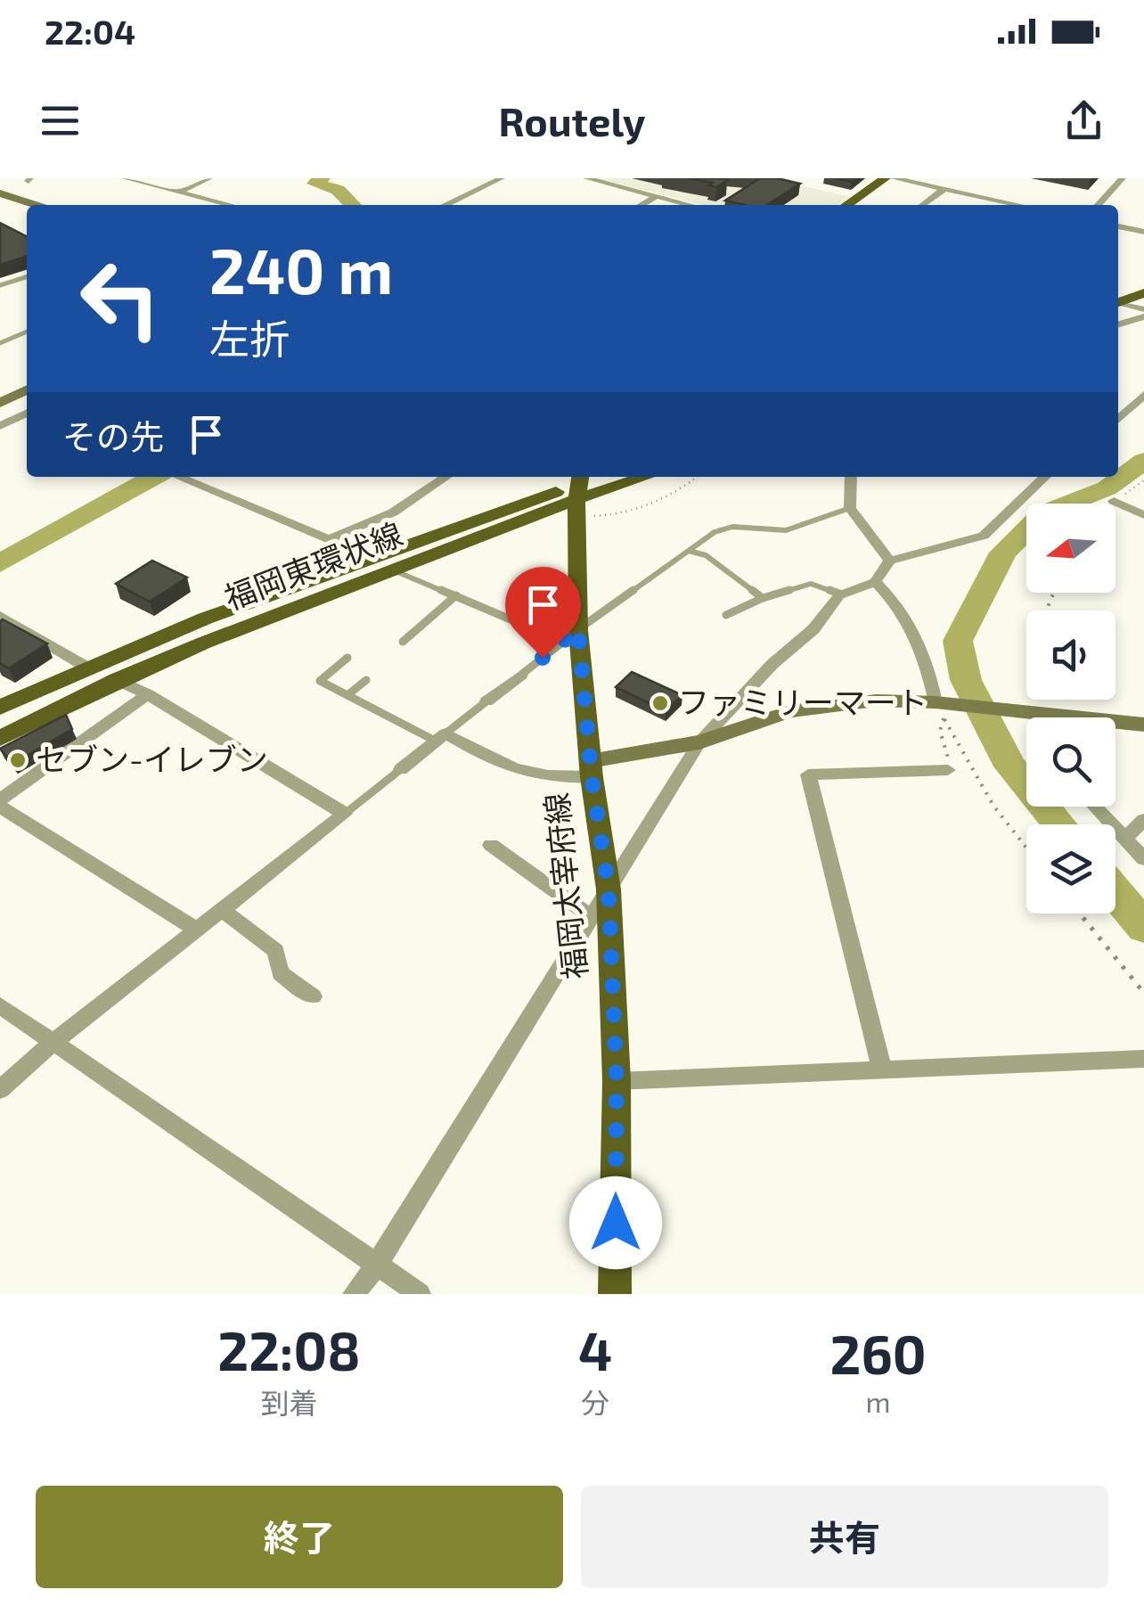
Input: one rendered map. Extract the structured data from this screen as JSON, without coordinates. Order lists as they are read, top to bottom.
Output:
{
  "streets": {
    "main road": ["福岡東環状線", "福岡太宰府線"]
  },
  "crossings": [
    ["福岡東環状線", "福岡太宰府線"]
  ],
  "places": ["ファミリーマート", "セブン-イレブン"],
  "north": "left",
  "page": {
    "status": "22:04",
    "header": "Routely",
    "turn": ["240 m", "左折"],
    "then": "その先",
    "eta": [
      "22:08",
      "到着",
      "4",
      "分",
      "260",
      "m"
    ],
    "buttons": ["終了", "共有"]
  }
}
